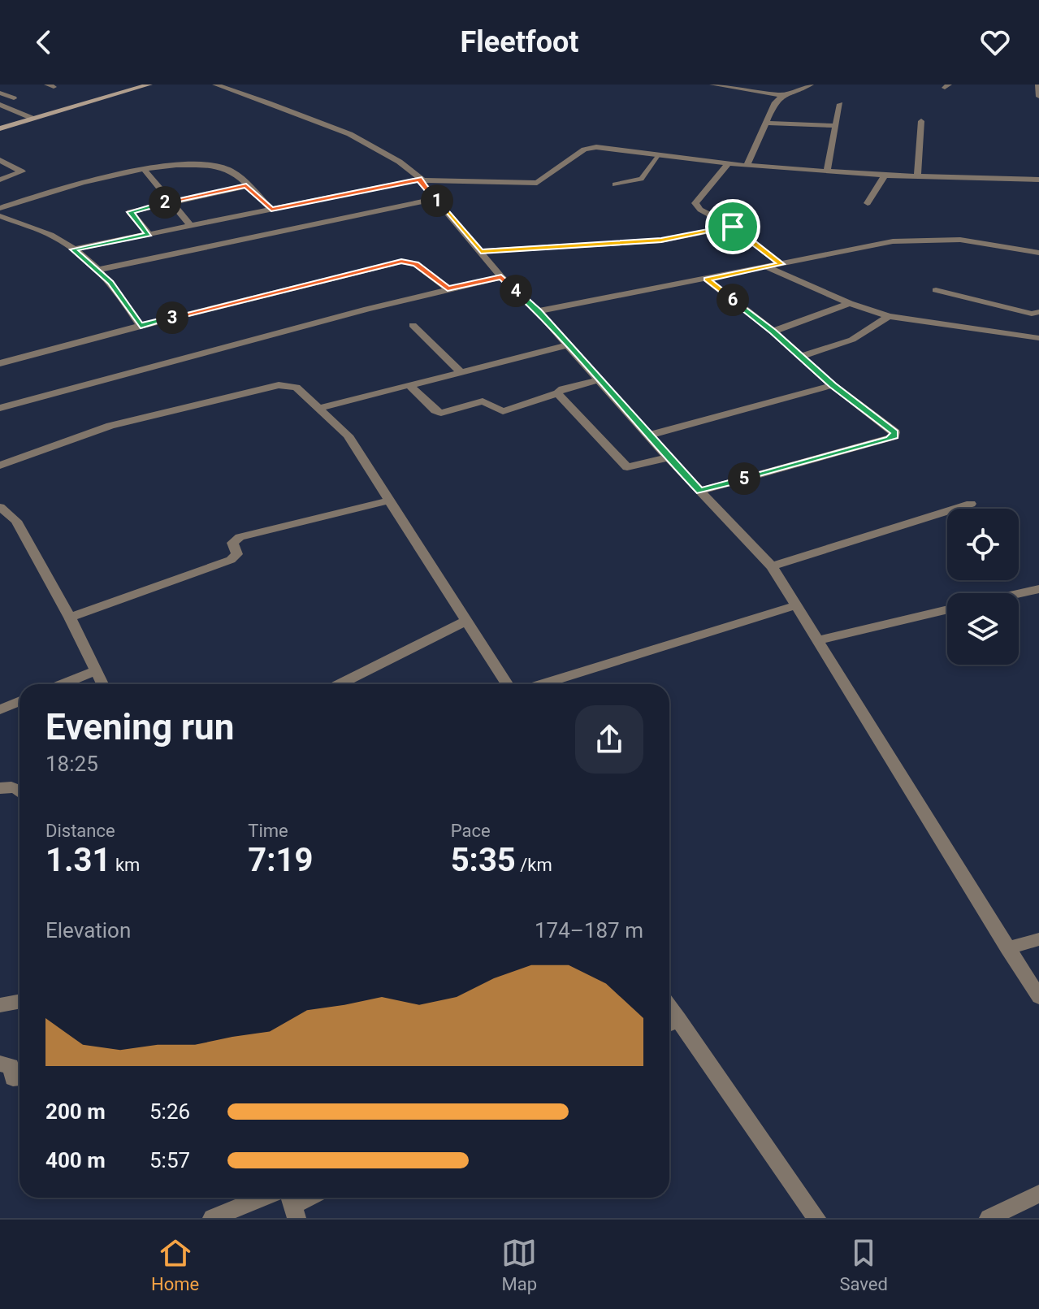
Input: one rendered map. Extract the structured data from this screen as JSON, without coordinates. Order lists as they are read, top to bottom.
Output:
{
  "page": {
    "header": "Fleetfoot",
    "pins": [
      "1",
      "2",
      "4",
      "6",
      "3",
      "5"
    ],
    "heading": ["Evening run", "18:25"],
    "stats": [
      ["Distance", "1.31 km"],
      ["Time", "7:19"],
      ["Pace", "5:35 /km"]
    ],
    "chart": ["Elevation", "174–187 m"],
    "list": [
      {
        "name": "200 m",
        "note": "5:26"
      },
      {
        "name": "400 m",
        "note": "5:57"
      }
    ],
    "tabs": ["Home", "Map", "Saved"]
  }
}
